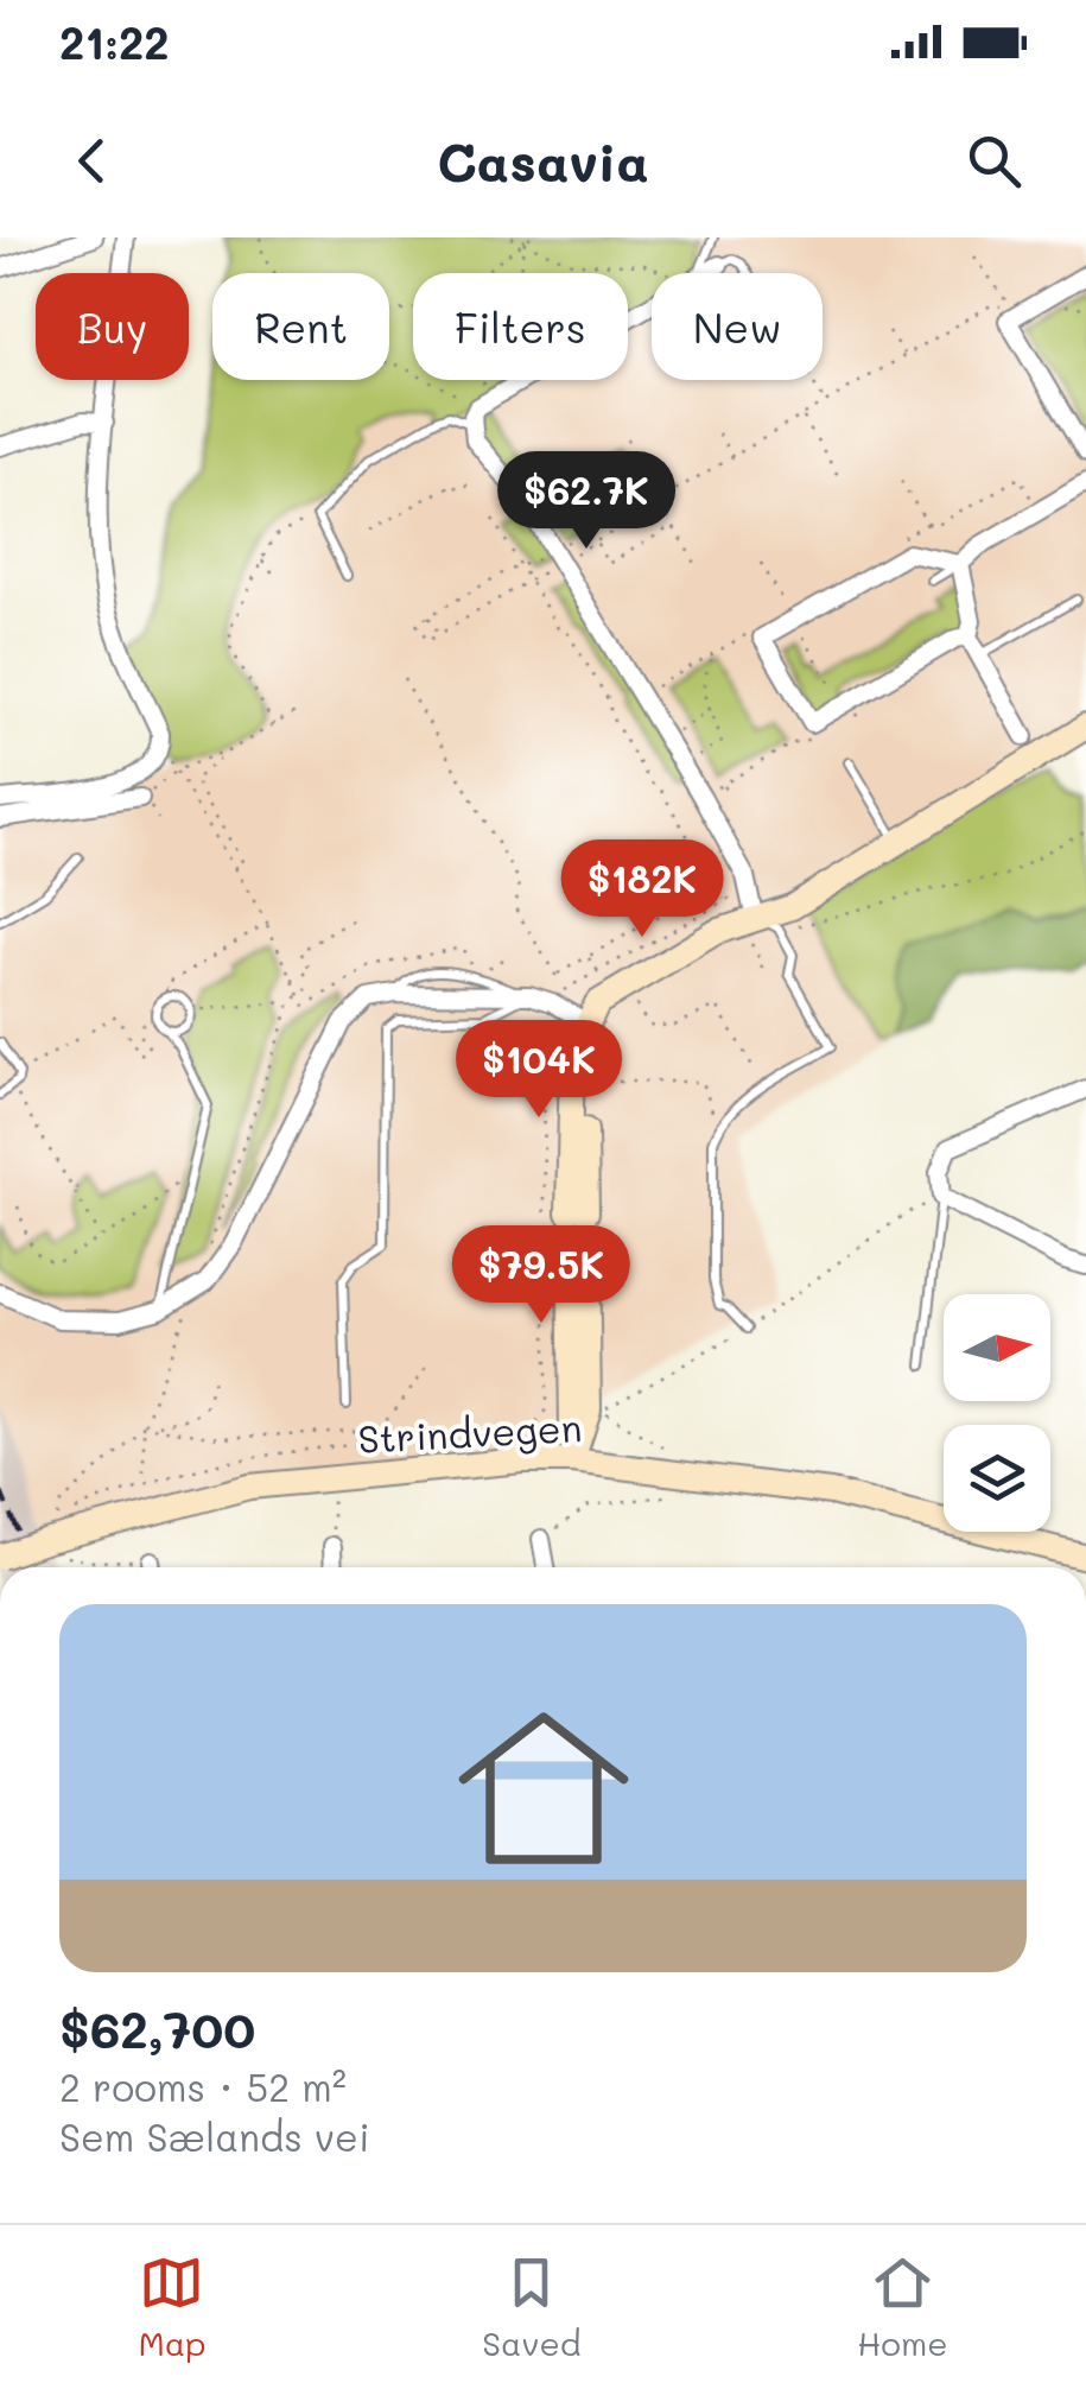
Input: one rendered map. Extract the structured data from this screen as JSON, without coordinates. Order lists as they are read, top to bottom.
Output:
{
  "streets": {
    "street": ["Strindvegen"]
  },
  "north": "right",
  "page": {
    "status": "21:22",
    "header": "Casavia",
    "chip": [
      "Buy",
      "Rent",
      "Filters",
      "New"
    ],
    "price": [
      "$62.7K",
      "$182K",
      "$104K",
      "$79.5K"
    ],
    "list": [
      {
        "name": "$62,700",
        "note": "2 rooms · 52 m² · Sem Sælands vei"
      }
    ],
    "tabs": ["Map", "Saved", "Home"]
  }
}
